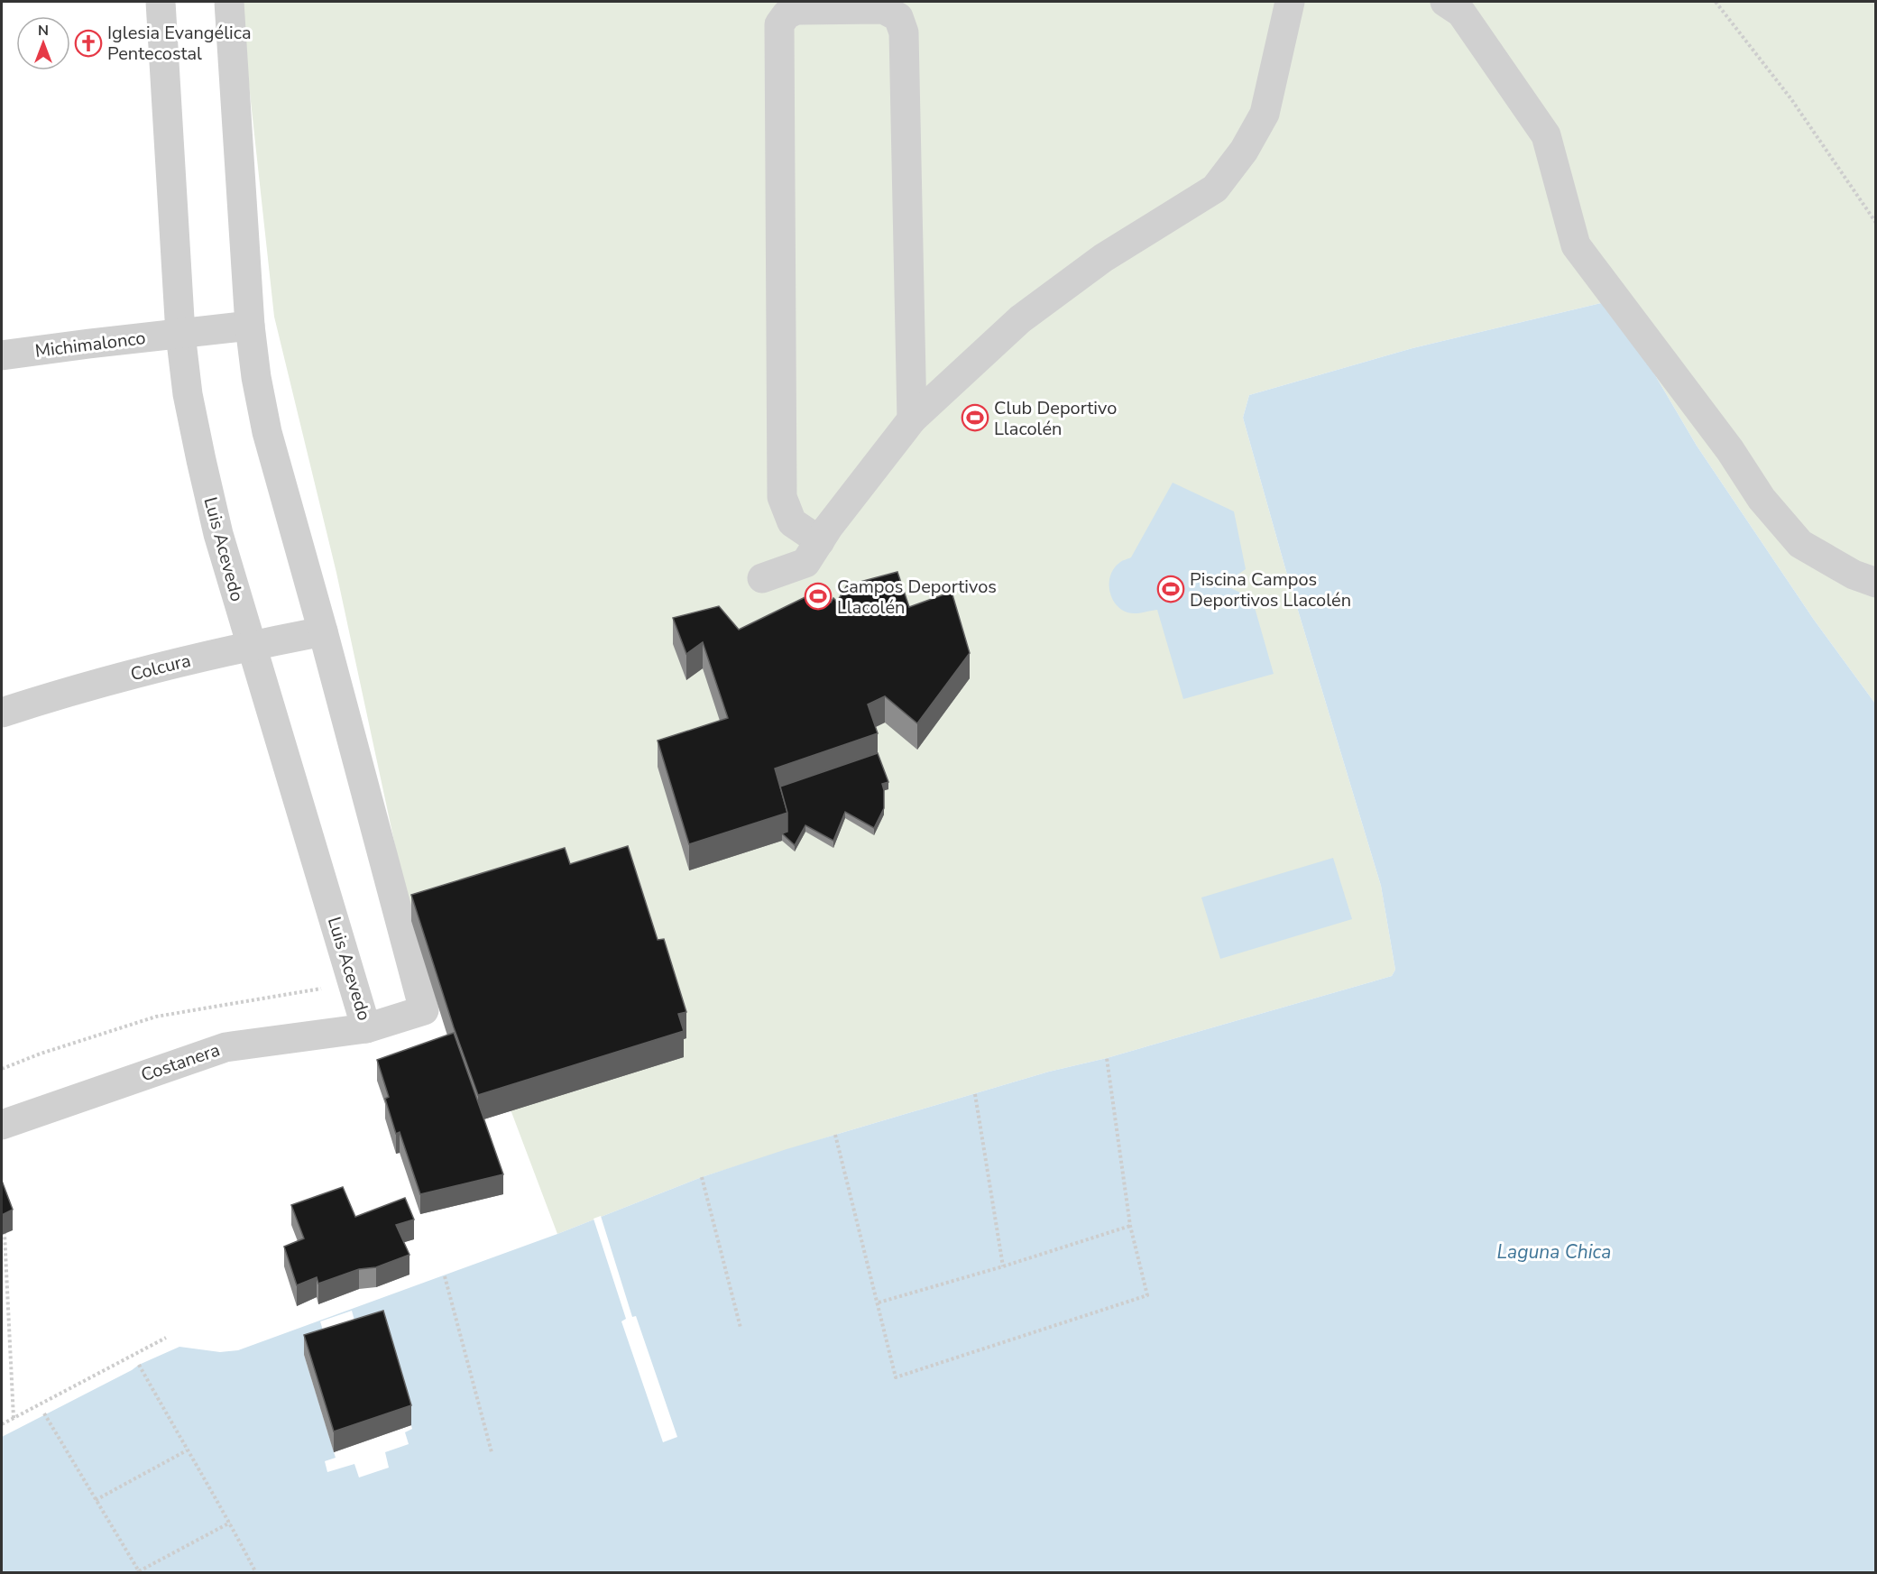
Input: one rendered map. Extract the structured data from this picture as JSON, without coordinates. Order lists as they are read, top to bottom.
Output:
{
  "streets": {
    "street": [
      "Michimalonco",
      "Luis Acevedo",
      "Colcura",
      "Costanera"
    ]
  },
  "crossings": [
    ["Michimalonco", "Luis Acevedo"],
    ["Luis Acevedo", "Colcura"],
    ["Luis Acevedo", "Costanera"]
  ],
  "water": ["Laguna Chica"],
  "places": {
    "church": ["Iglesia Evangélica Pentecostal"],
    "sports": ["Club Deportivo Llacolén", "Piscina Campos Deportivos Llacolén", "Campos Deportivos Llacolén"]
  },
  "north": "top"
}
